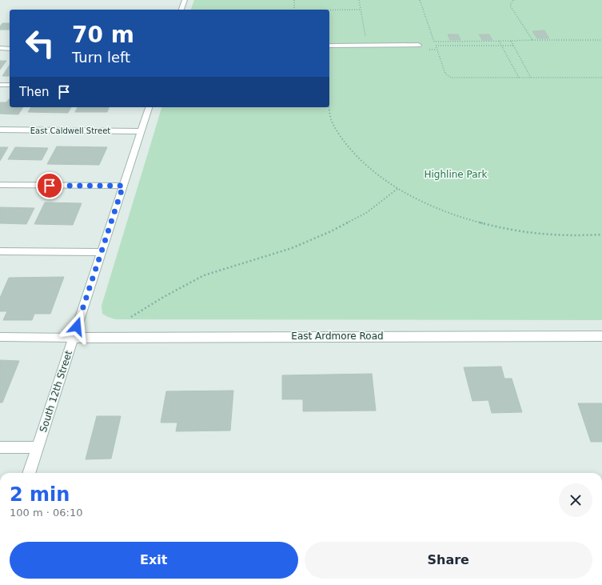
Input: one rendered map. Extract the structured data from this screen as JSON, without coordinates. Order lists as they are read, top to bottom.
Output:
{
  "streets": {
    "street": ["East Caldwell Street", "East Ardmore Road", "South 12th Street"]
  },
  "crossings": [
    ["East Caldwell Street", "South 12th Street"],
    ["East Ardmore Road", "South 12th Street"]
  ],
  "parks": ["Highline Park"],
  "page": {
    "turn": ["70 m", "Turn left"],
    "then": "Then",
    "heading": ["2 min", "100 m · 06:10"],
    "buttons": ["Exit", "Share"]
  }
}
